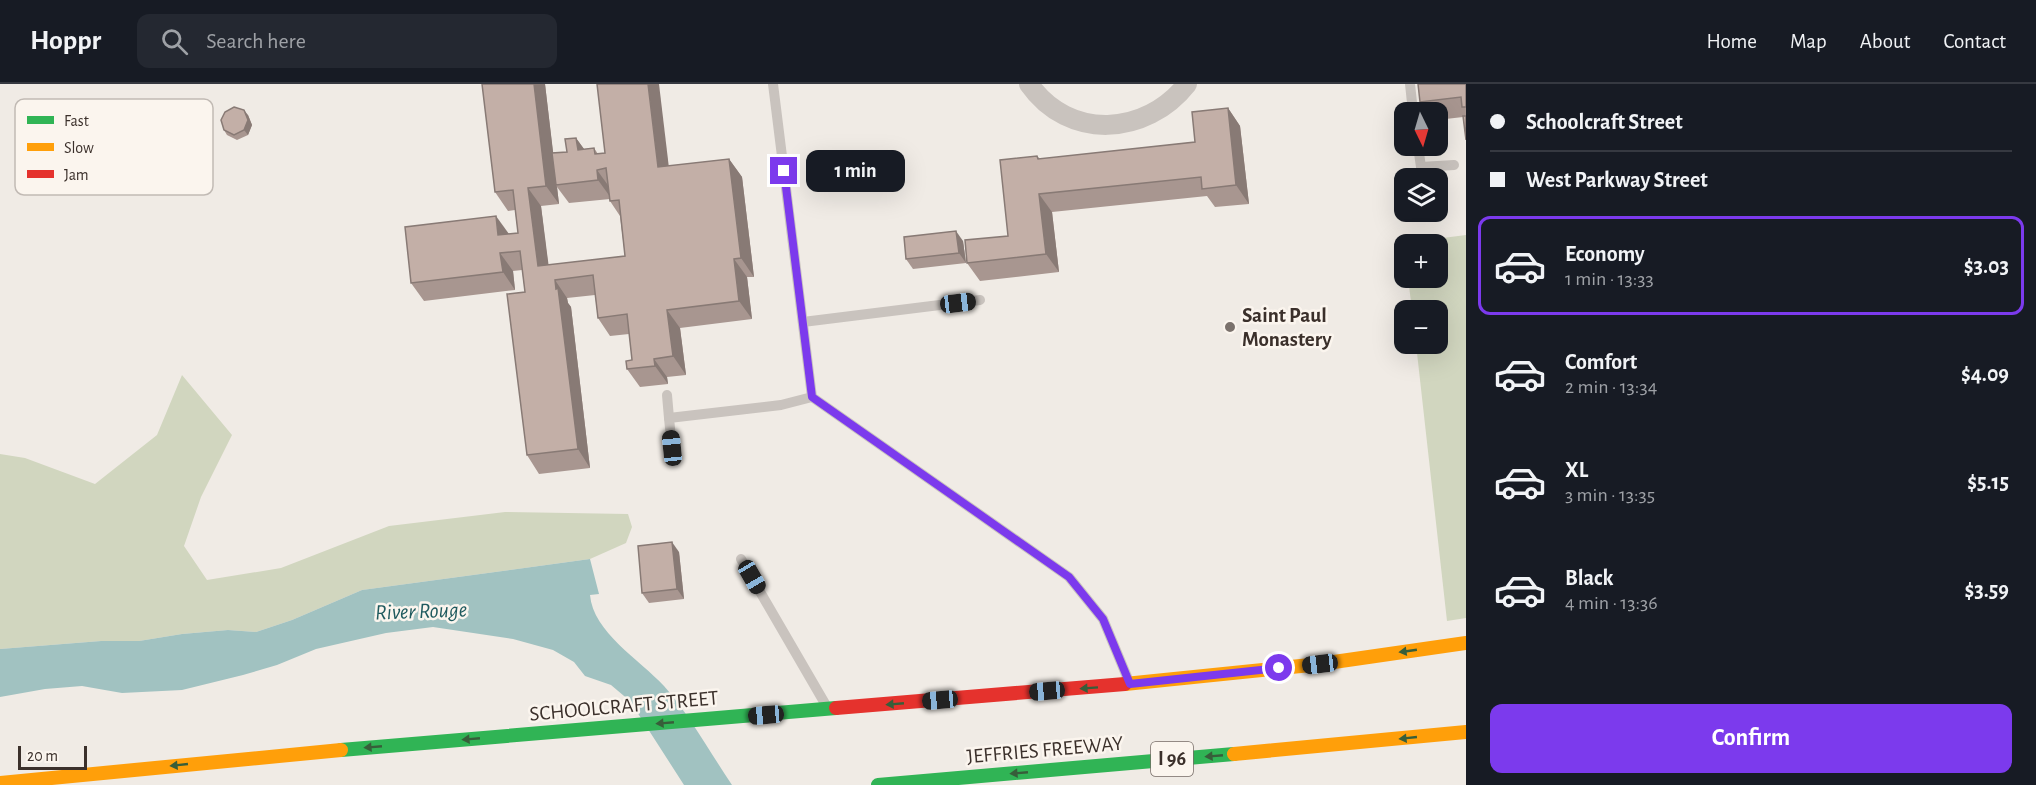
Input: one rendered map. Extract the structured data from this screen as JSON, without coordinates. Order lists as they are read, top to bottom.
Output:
{
  "streets": {
    "main road": ["SCHOOLCRAFT STREET", "JEFFRIES FREEWAY", "I 96"]
  },
  "one_way": ["SCHOOLCRAFT STREET", "JEFFRIES FREEWAY"],
  "water": ["River Rouge"],
  "places": ["Saint Paul Monastery"],
  "legend": ["Fast", "Slow", "Jam"],
  "scale_bar": "20 m",
  "north": "bottom",
  "page": {
    "header": "Hoppr",
    "search": "Search here",
    "nav": [
      "Home",
      "Map",
      "About",
      "Contact"
    ],
    "banner": ["Schoolcraft Street", "West Parkway Street"],
    "map_buttons": ["+", "−"],
    "bubble": "1 min",
    "list": [
      {
        "name": "Economy",
        "note": "1 min · 13:33",
        "value": "$3.03"
      },
      {
        "name": "Comfort",
        "note": "2 min · 13:34",
        "value": "$4.09"
      },
      {
        "name": "XL",
        "note": "3 min · 13:35",
        "value": "$5.15"
      },
      {
        "name": "Black",
        "note": "4 min · 13:36",
        "value": "$3.59"
      }
    ],
    "buttons": "Confirm",
    "scale": "20 m"
  }
}
